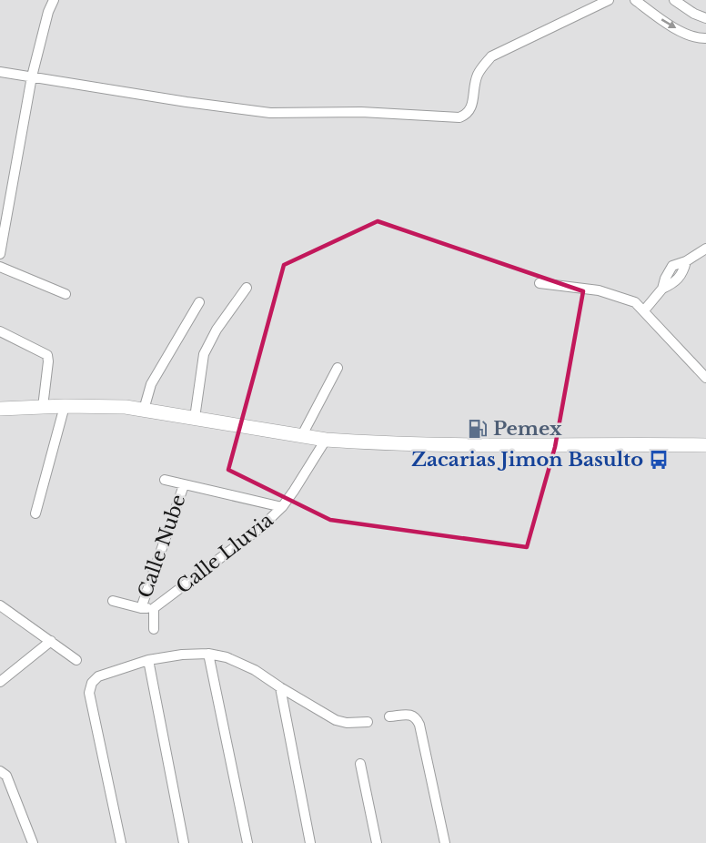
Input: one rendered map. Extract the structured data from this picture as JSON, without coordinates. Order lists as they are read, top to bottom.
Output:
{
  "streets": {
    "street": ["Calle Nube", "Calle Lluvia"]
  },
  "places": {
    "fuel station": ["Pemex"],
    "bus stop": ["Zacarias Jimon Basulto"]
  }
}
